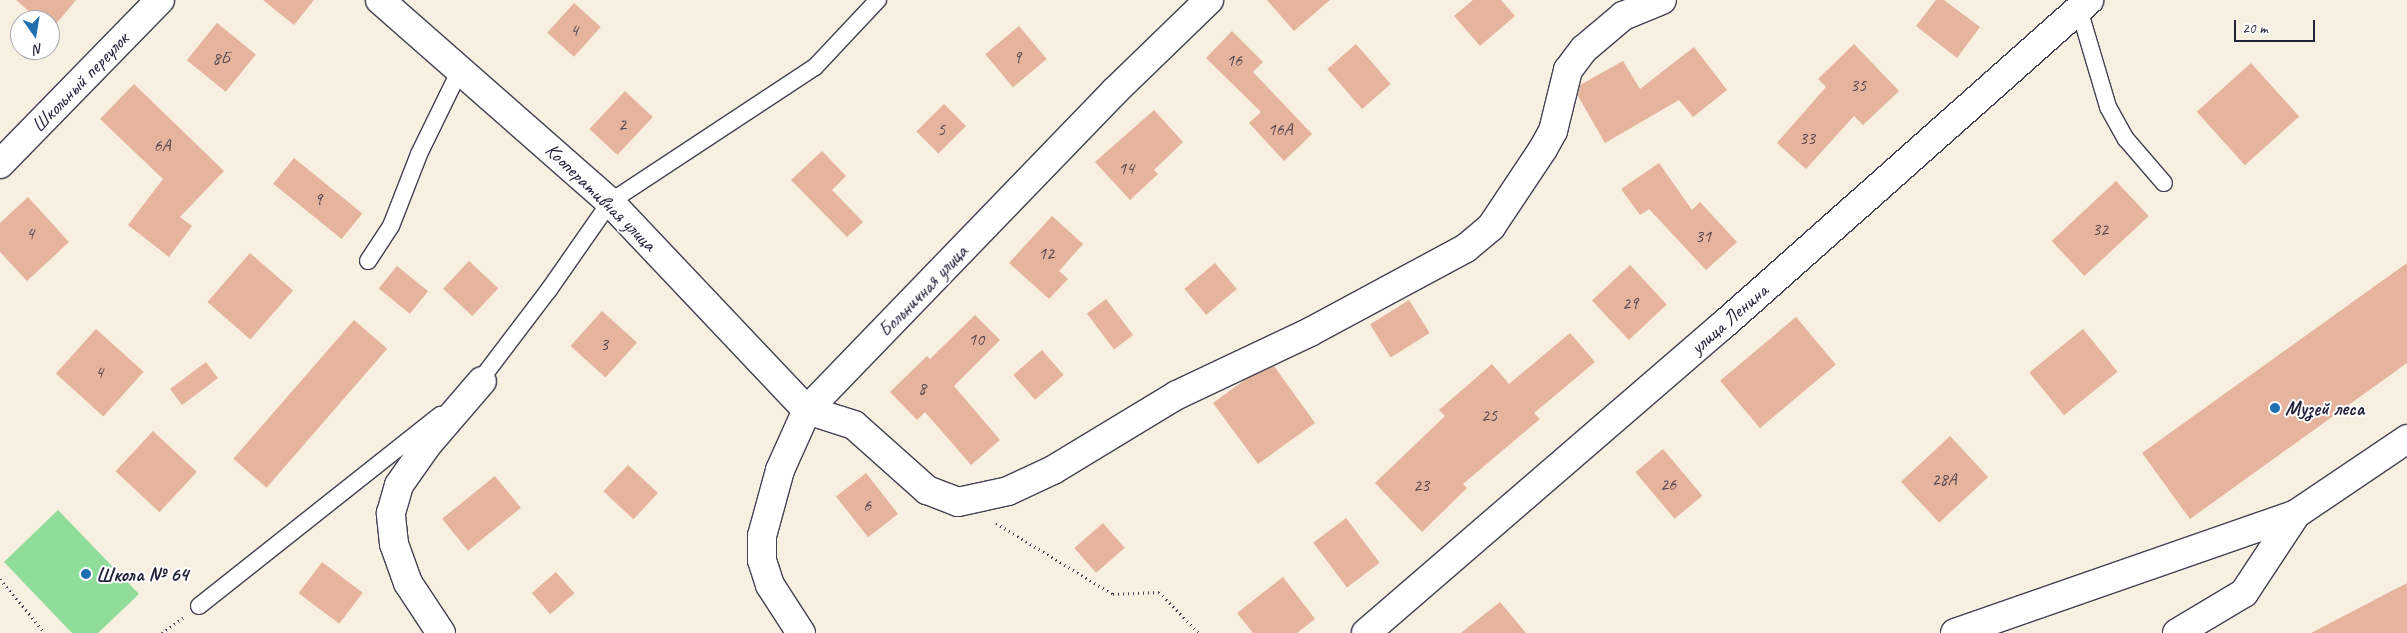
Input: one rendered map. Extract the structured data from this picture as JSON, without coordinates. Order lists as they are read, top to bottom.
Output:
{
  "streets": {
    "street": [
      "Школьный переулок",
      "Кооперативная улица",
      "Больничная улица",
      "улица Ленина"
    ]
  },
  "crossings": [
    ["Кооперативная улица", "Больничная улица"]
  ],
  "places": ["Музей леса", "Школа № 64"],
  "house_numbers": [
    "4",
    "9",
    "8Б",
    "16",
    "35",
    "2",
    "5",
    "16А",
    "33",
    "6А",
    "14",
    "9",
    "32",
    "4",
    "31",
    "12",
    "29",
    "10",
    "3",
    "4",
    "8",
    "25",
    "28А",
    "26",
    "23",
    "6"
  ],
  "scale_bar": "20 m",
  "north": "bottom"
}
